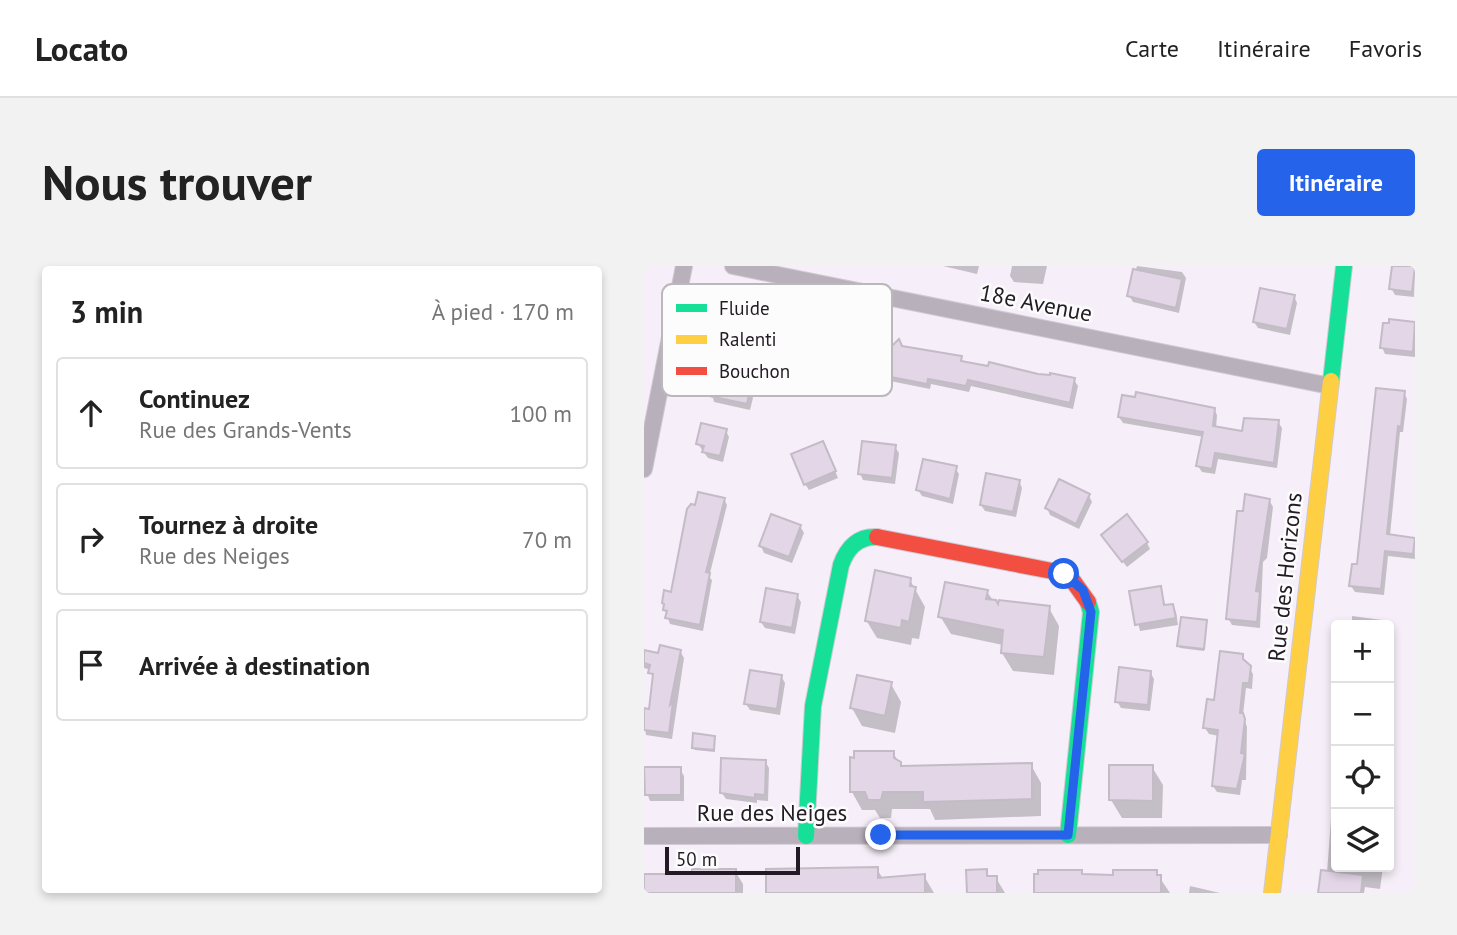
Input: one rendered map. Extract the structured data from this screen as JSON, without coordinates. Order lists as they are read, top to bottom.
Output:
{
  "streets": {
    "street": ["18e Avenue", "Rue des Horizons", "Rue des Neiges"]
  },
  "crossings": [
    ["18e Avenue", "Rue des Horizons"],
    ["Rue des Horizons", "Rue des Neiges"]
  ],
  "legend": ["Fluide", "Ralenti", "Bouchon"],
  "scale_bar": "50 m",
  "page": {
    "header": "Locato",
    "nav": ["Carte", "Itinéraire", "Favoris"],
    "buttons": "Itinéraire",
    "title": "Nous trouver",
    "heading": ["3 min", "À pied · 170 m"],
    "list": [
      ["Continuez", "Rue des Grands-Vents", "100 m"],
      ["Tournez à droite", "Rue des Neiges", "70 m"],
      "Arrivée à destination"
    ],
    "map_buttons": ["+", "−"],
    "scale": "50 m"
  }
}
